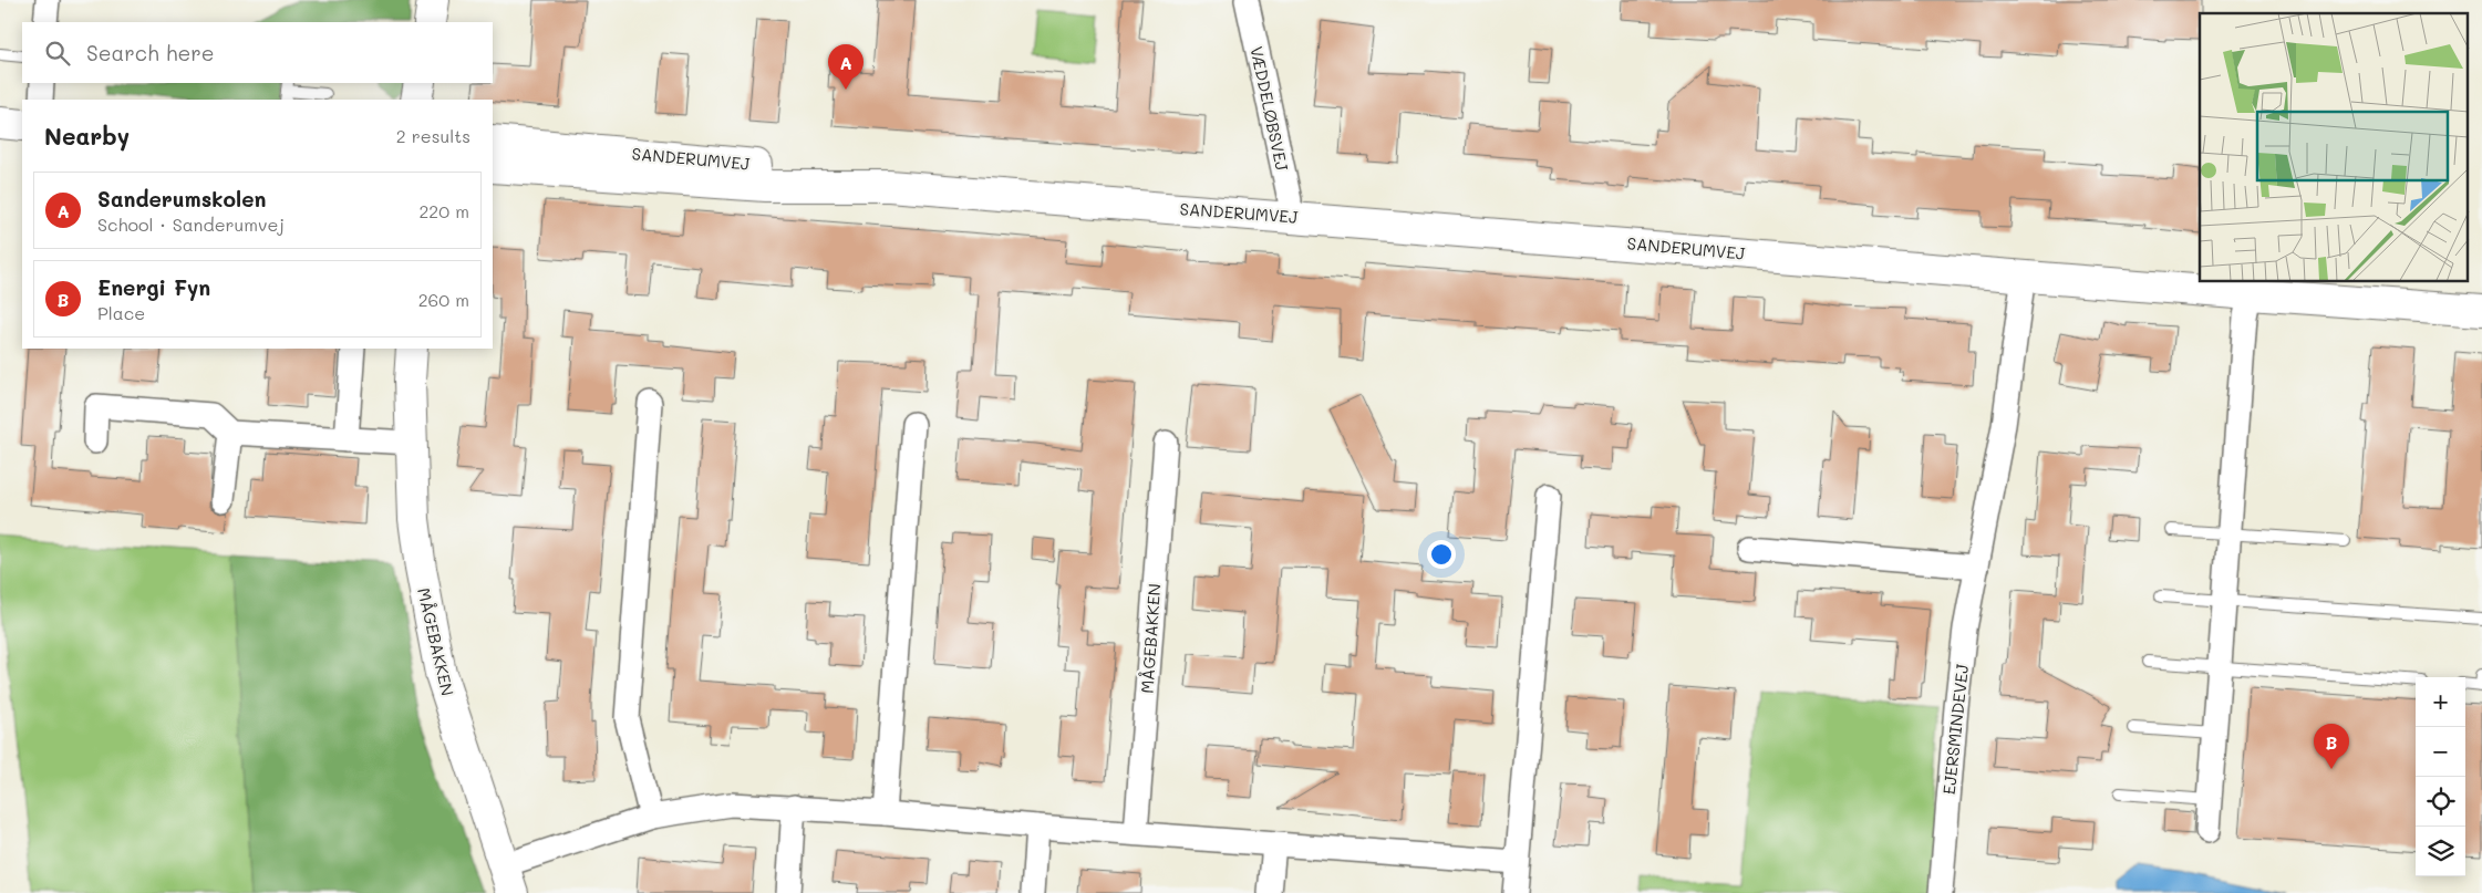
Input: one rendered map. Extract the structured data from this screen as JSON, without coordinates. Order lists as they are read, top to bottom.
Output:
{
  "streets": {
    "street": [
      "VÆDDELØBSVEJ",
      "SANDERUMVEJ",
      "MÅGEBAKKEN",
      "EJERSMINDEVEJ"
    ]
  },
  "crossings": [
    ["VÆDDELØBSVEJ", "SANDERUMVEJ"],
    ["SANDERUMVEJ", "EJERSMINDEVEJ"]
  ],
  "page": {
    "search": "Search here",
    "pins": ["A", "B"],
    "heading": ["Nearby", "2 results"],
    "list": [
      {
        "mark": "A",
        "name": "Sanderumskolen",
        "note": "School · Sanderumvej",
        "value": "220 m"
      },
      {
        "mark": "B",
        "name": "Energi Fyn",
        "note": "Place",
        "value": "260 m"
      }
    ],
    "map_buttons": ["+", "−"]
  }
}
